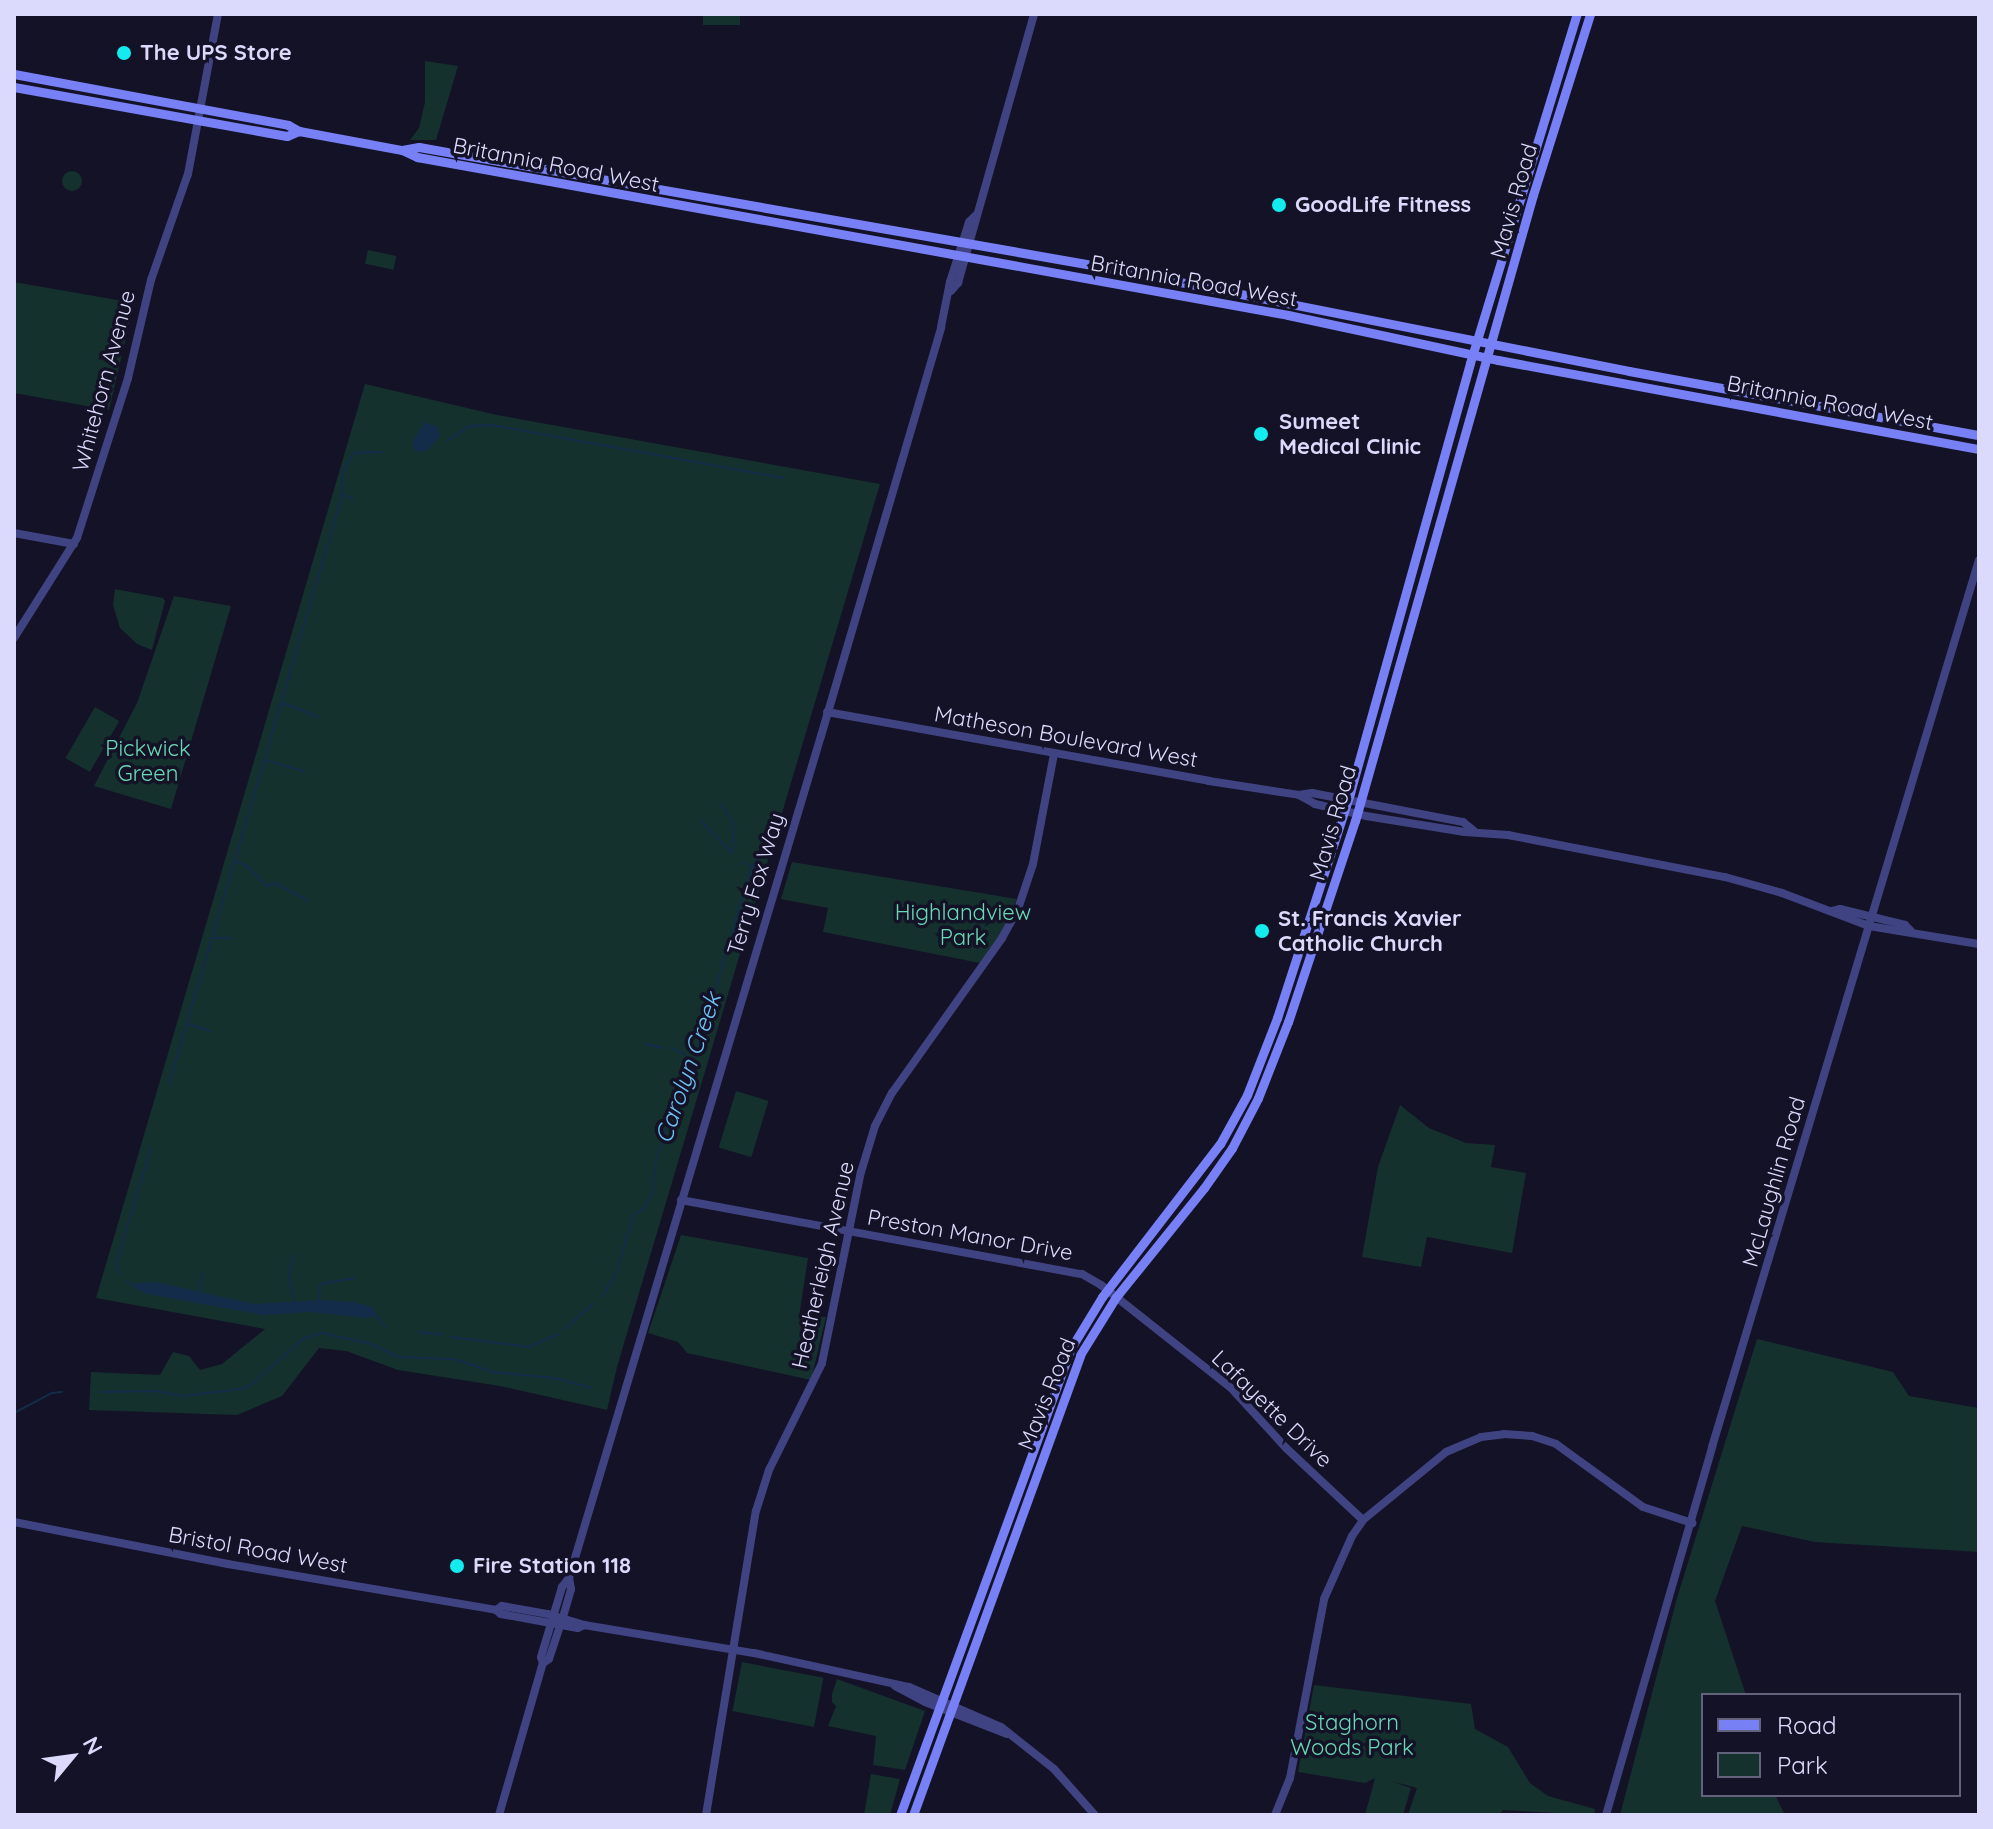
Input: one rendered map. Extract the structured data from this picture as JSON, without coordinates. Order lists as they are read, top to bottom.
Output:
{
  "streets": {
    "main road": ["Britannia Road West", "Mavis Road"],
    "street": [
      "Whitehorn Avenue",
      "Matheson Boulevard West",
      "Terry Fox Way",
      "McLaughlin Road",
      "Preston Manor Drive",
      "Heatherleigh Avenue",
      "Lafayette Drive",
      "Bristol Road West"
    ]
  },
  "crossings": [
    ["Britannia Road West", "Mavis Road"],
    ["Britannia Road West", "Whitehorn Avenue"],
    ["Britannia Road West", "Terry Fox Way"],
    ["Mavis Road", "Matheson Boulevard West"],
    ["Mavis Road", "Preston Manor Drive"],
    ["Mavis Road", "Lafayette Drive"],
    ["Mavis Road", "Bristol Road West"],
    ["Matheson Boulevard West", "Terry Fox Way"],
    ["Matheson Boulevard West", "McLaughlin Road"],
    ["Matheson Boulevard West", "Heatherleigh Avenue"],
    ["Terry Fox Way", "Preston Manor Drive"],
    ["Terry Fox Way", "Bristol Road West"],
    ["Preston Manor Drive", "Heatherleigh Avenue"],
    ["Preston Manor Drive", "Lafayette Drive"],
    ["Heatherleigh Avenue", "Bristol Road West"]
  ],
  "water": ["Carolyn Creek"],
  "parks": ["Pickwick Green", "Highlandview Park", "Staghorn Woods Park"],
  "places": [
    "The UPS Store",
    "GoodLife Fitness",
    "Sumeet Medical Clinic",
    "St. Francis Xavier Catholic Church",
    "Fire Station 118"
  ],
  "legend": ["Road", "Park"],
  "north": "top right"
}
